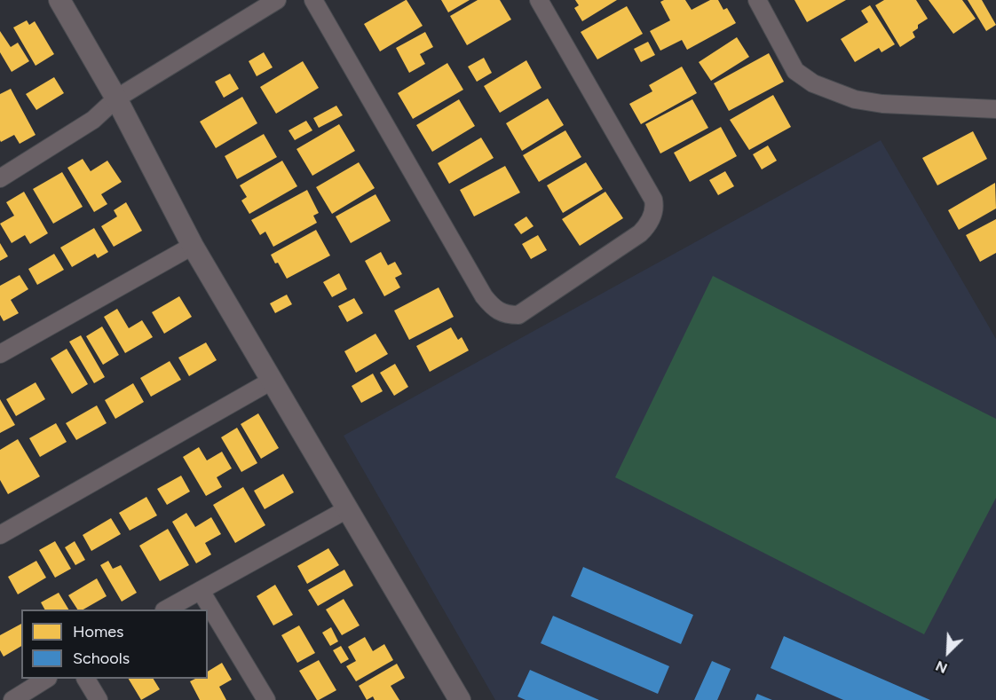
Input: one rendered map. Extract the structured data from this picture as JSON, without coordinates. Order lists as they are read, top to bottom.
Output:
{
  "legend": ["Homes", "Schools"],
  "north": "bottom left"
}
